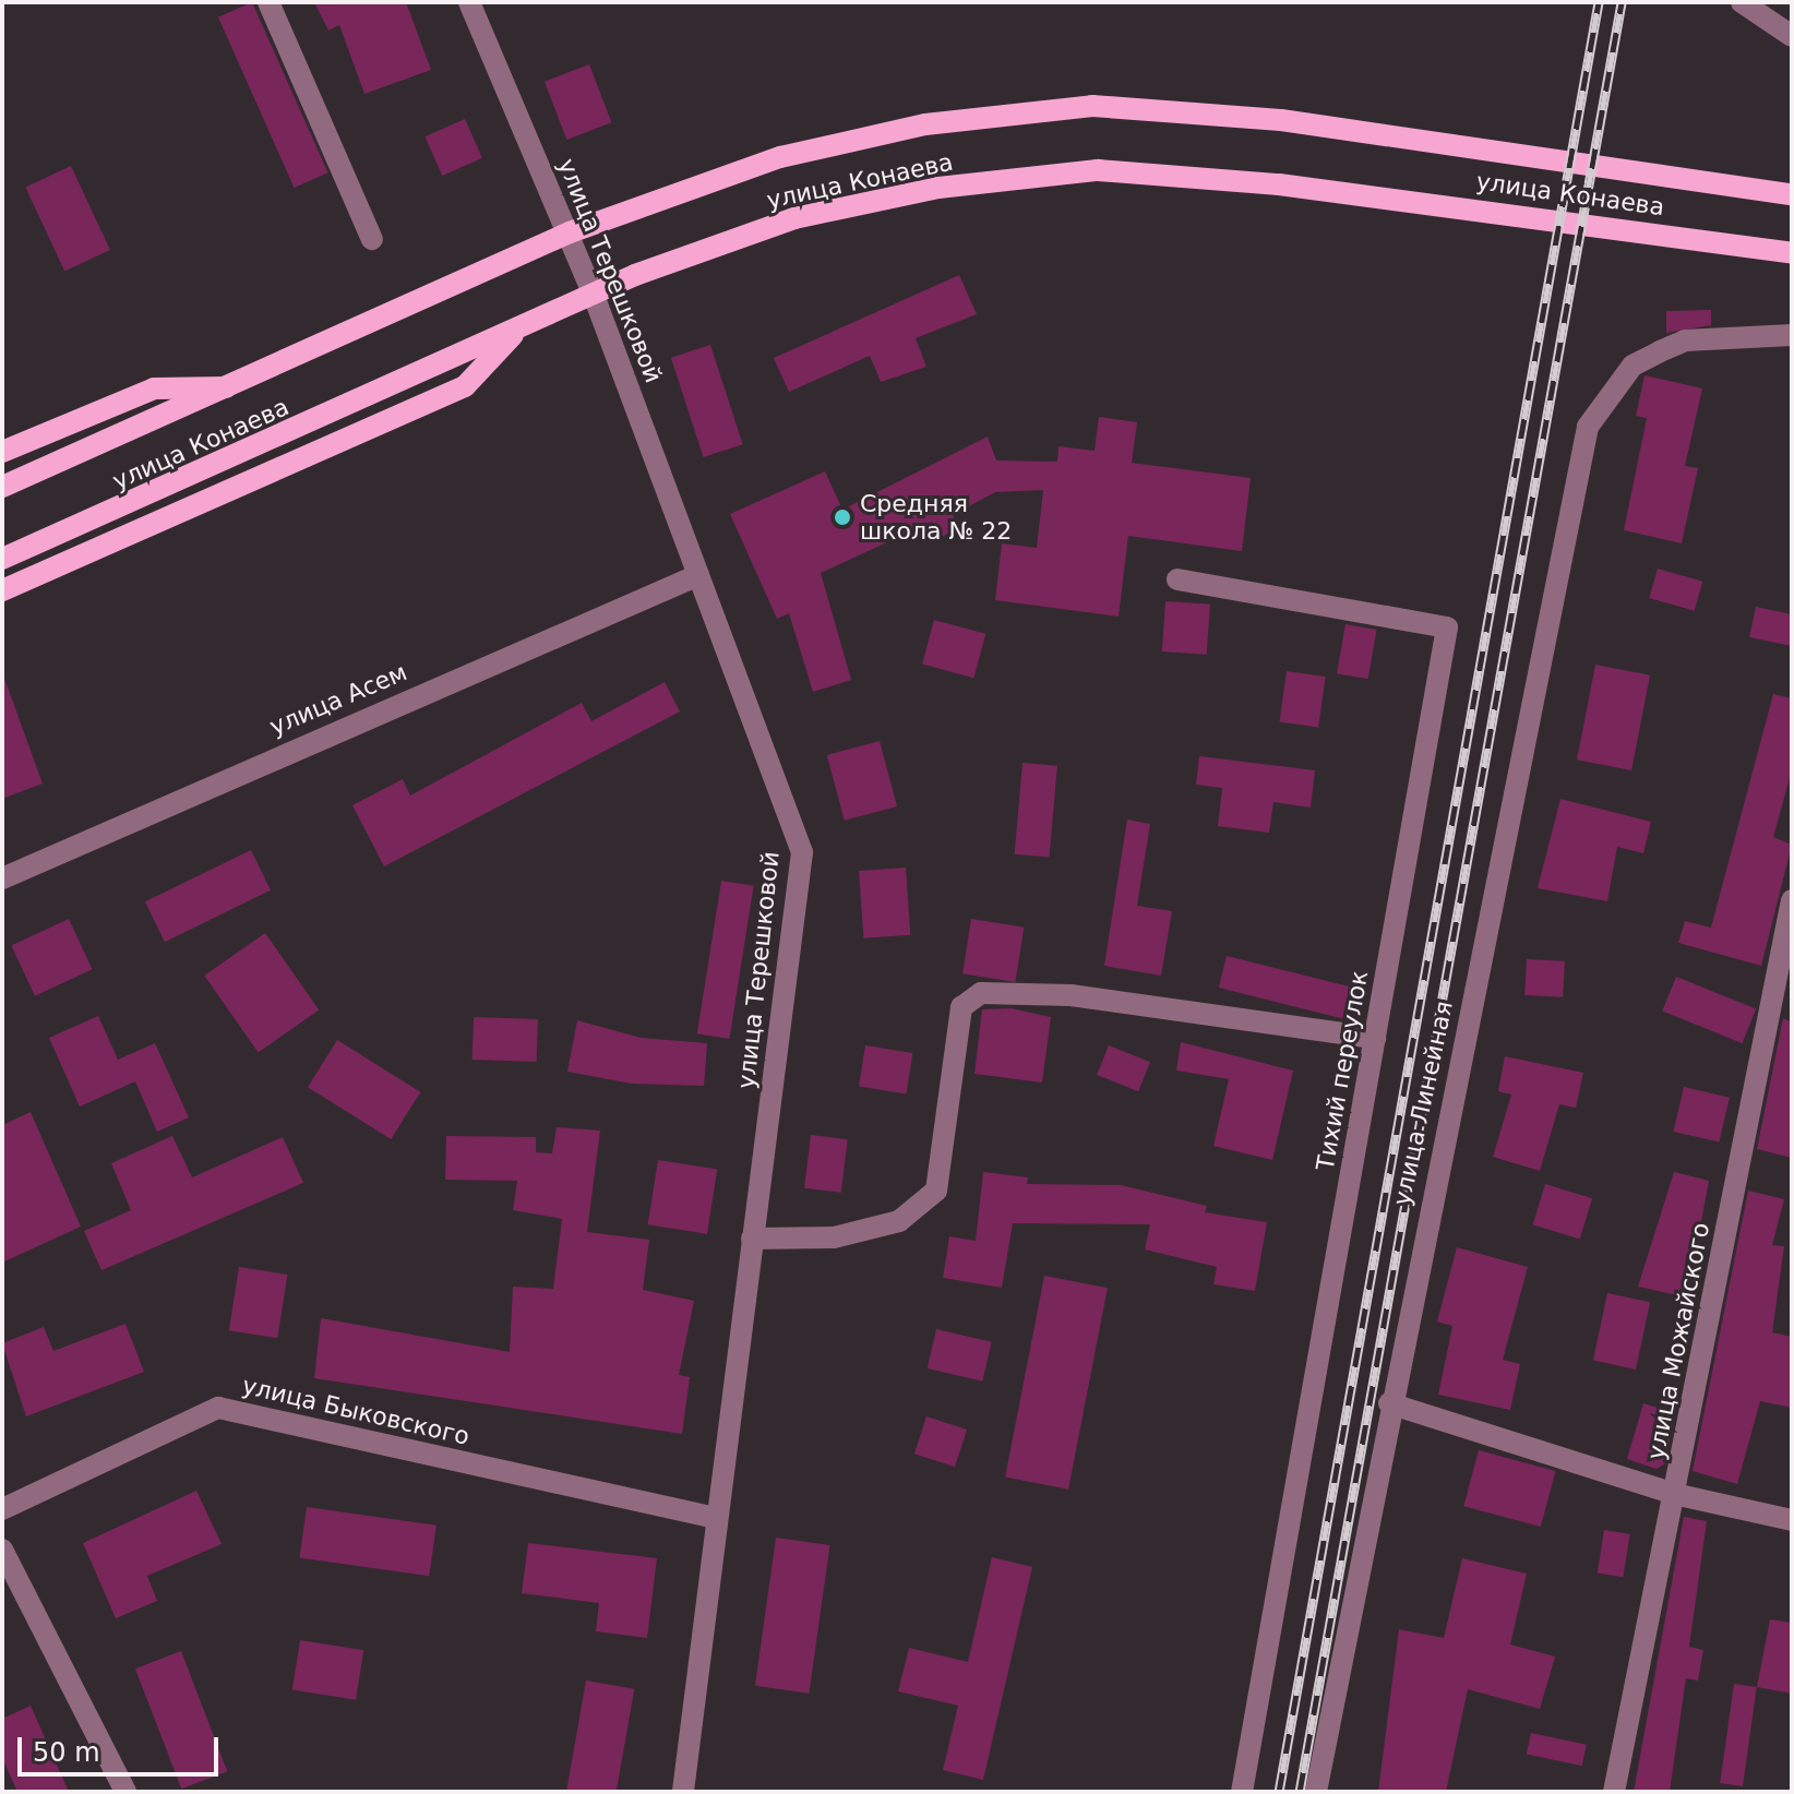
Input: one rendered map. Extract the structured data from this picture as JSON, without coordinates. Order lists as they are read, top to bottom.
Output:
{
  "streets": {
    "main road": ["улица Конаева"],
    "street": [
      "улица Терешковой",
      "улица Асем",
      "Тихий переулок",
      "улица Линейная",
      "улица Можайского",
      "улица Быковского"
    ]
  },
  "crossings": [
    ["улица Конаева", "улица Терешковой"],
    ["улица Терешковой", "улица Асем"],
    ["улица Терешковой", "улица Быковского"]
  ],
  "places": ["Средняя школа № 22"],
  "scale_bar": "50 m"
}
